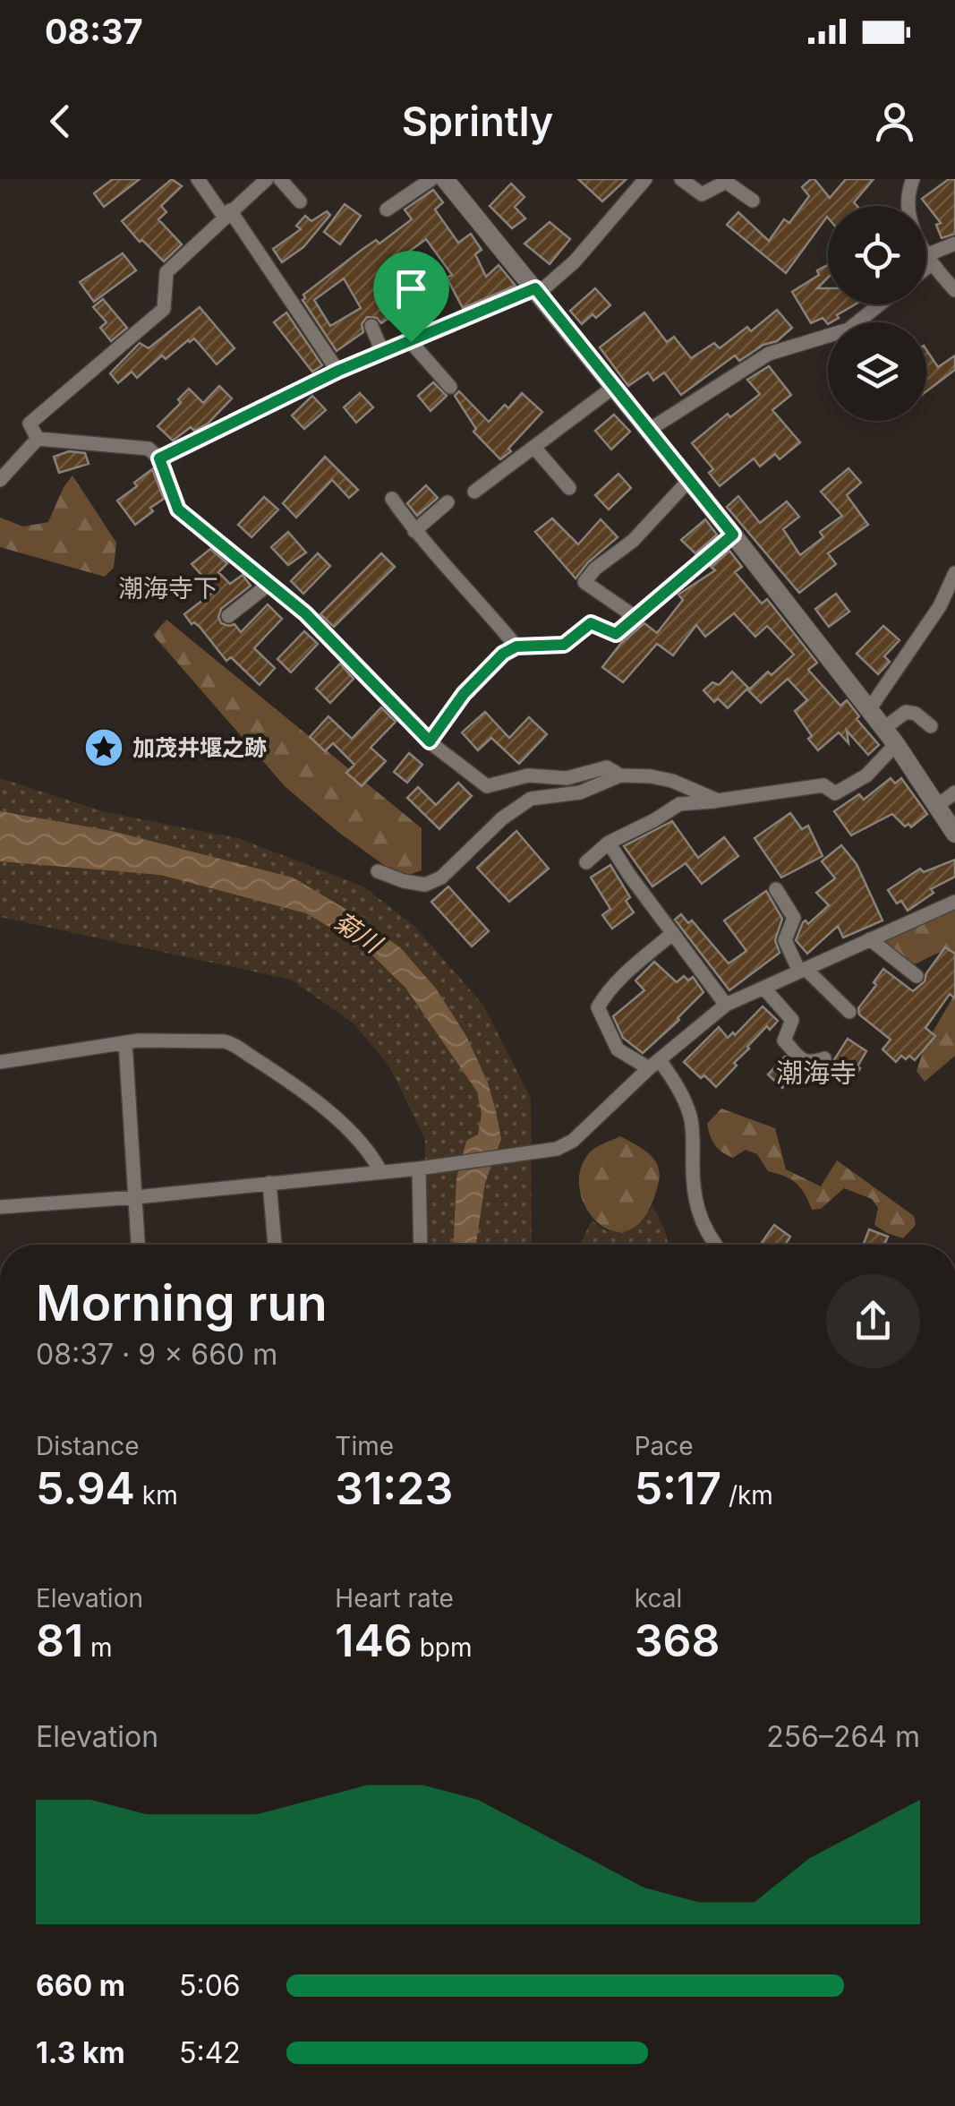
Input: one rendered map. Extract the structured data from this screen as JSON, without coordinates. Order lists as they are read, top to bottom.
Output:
{
  "districts": ["潮海寺下", "潮海寺"],
  "water": ["菊川"],
  "places": {
    "place": ["加茂井堰之跡"]
  },
  "page": {
    "status": "08:37",
    "header": "Sprintly",
    "heading": ["Morning run", "08:37 · 9 × 660 m"],
    "stats": [
      ["Distance", "5.94 km"],
      ["Time", "31:23"],
      ["Pace", "5:17 /km"],
      ["Elevation", "81 m"],
      ["Heart rate", "146 bpm"],
      ["kcal", "368"]
    ],
    "chart": ["Elevation", "256–264 m"],
    "list": [
      {
        "name": "660 m",
        "note": "5:06"
      },
      {
        "name": "1.3 km",
        "note": "5:42"
      }
    ]
  }
}
